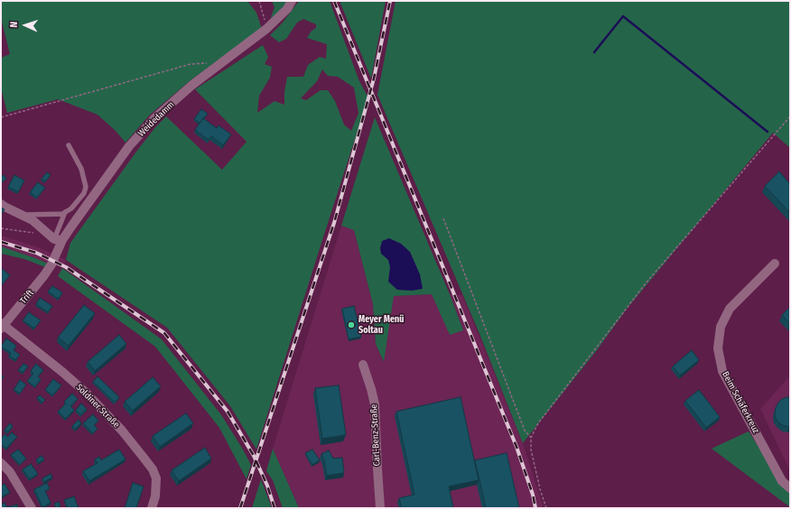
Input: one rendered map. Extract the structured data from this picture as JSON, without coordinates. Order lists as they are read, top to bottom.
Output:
{
  "streets": {
    "street": [
      "Weidedamm",
      "Trift",
      "Beim Schäferkreuz",
      "Soldiner Straße",
      "Carl-Benz-Straße"
    ]
  },
  "crossings": [
    ["Weidedamm", "Trift"],
    ["Trift", "Soldiner Straße"]
  ],
  "places": ["Meyer Menü Soltau"],
  "north": "left"
}
